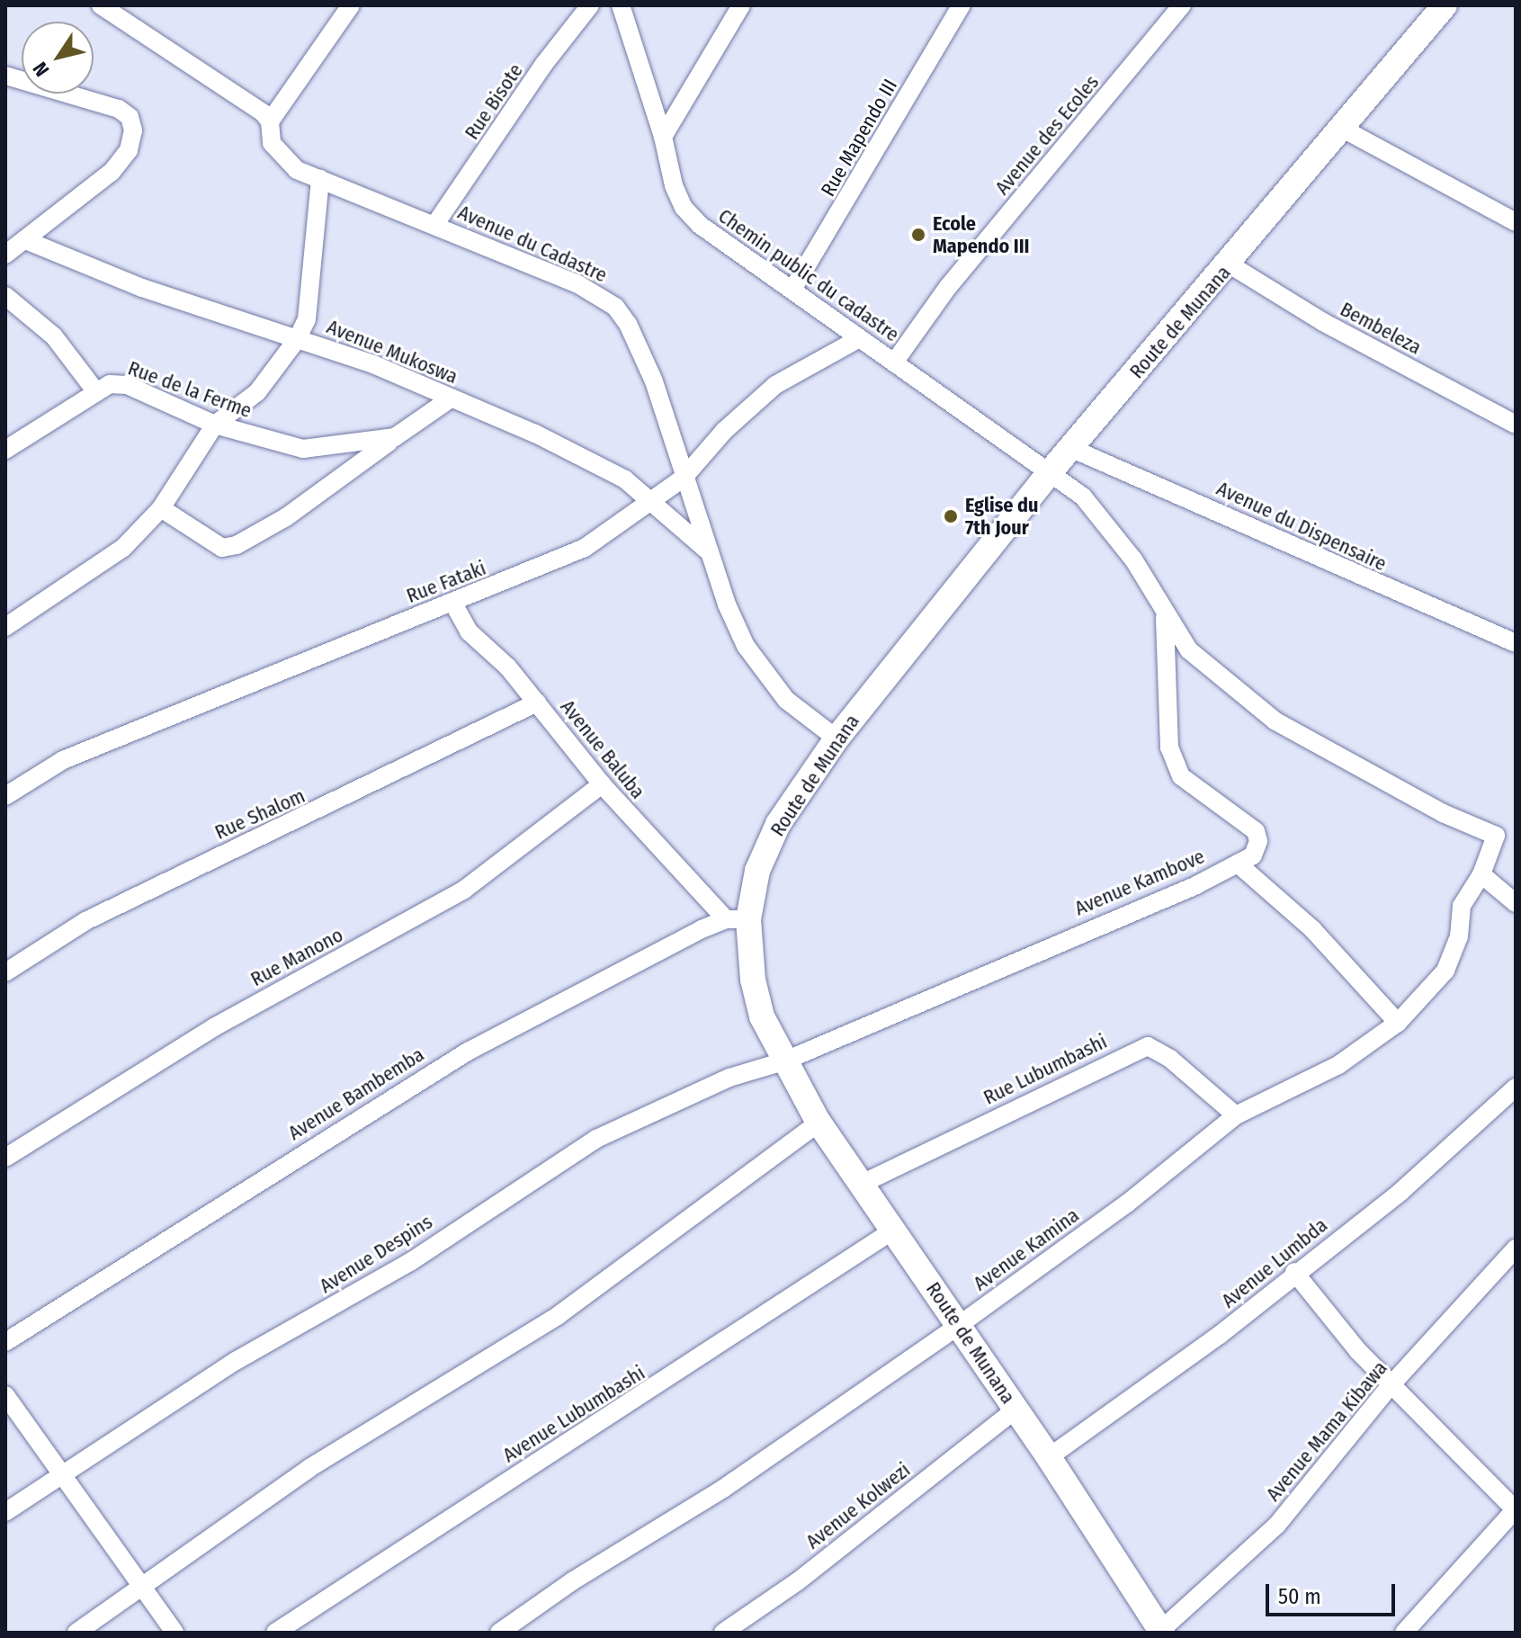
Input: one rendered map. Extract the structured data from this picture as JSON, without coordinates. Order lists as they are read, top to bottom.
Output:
{
  "streets": {
    "main road": ["Route de Munana"],
    "street": [
      "Rue Bisote",
      "Avenue des Ecoles",
      "Rue Mapendo III",
      "Avenue du Cadastre",
      "Chemin public du cadastre",
      "Bembeleza",
      "Avenue Mukoswa",
      "Rue de la Ferme",
      "Avenue du Dispensaire",
      "Rue Fataki",
      "Avenue Baluba",
      "Rue Shalom",
      "Avenue Kambove",
      "Rue Manono",
      "Rue Lubumbashi",
      "Avenue Bambemba",
      "Avenue Kamina",
      "Avenue Despins",
      "Avenue Lumbda",
      "Avenue Lubumbashi",
      "Avenue Mama Kibawa",
      "Avenue Kolwezi"
    ]
  },
  "crossings": [
    ["Rue Bisote", "Avenue du Cadastre"],
    ["Avenue des Ecoles", "Chemin public du cadastre"],
    ["Rue Mapendo III", "Chemin public du cadastre"],
    ["Avenue du Cadastre", "Route de Munana"],
    ["Avenue du Cadastre", "Avenue Mukoswa"],
    ["Avenue du Cadastre", "Rue Fataki"],
    ["Chemin public du cadastre", "Route de Munana"],
    ["Chemin public du cadastre", "Rue Fataki"],
    ["Chemin public du cadastre", "Avenue Kambove"],
    ["Chemin public du cadastre", "Avenue Kamina"],
    ["Route de Munana", "Bembeleza"],
    ["Route de Munana", "Avenue du Dispensaire"],
    ["Route de Munana", "Avenue Baluba"],
    ["Route de Munana", "Avenue Kambove"],
    ["Route de Munana", "Rue Lubumbashi"],
    ["Route de Munana", "Avenue Bambemba"],
    ["Route de Munana", "Avenue Kamina"],
    ["Route de Munana", "Avenue Despins"],
    ["Route de Munana", "Avenue Lumbda"],
    ["Route de Munana", "Avenue Lubumbashi"],
    ["Route de Munana", "Avenue Mama Kibawa"],
    ["Route de Munana", "Avenue Kolwezi"],
    ["Avenue Mukoswa", "Rue de la Ferme"],
    ["Avenue Mukoswa", "Rue Fataki"],
    ["Rue Fataki", "Avenue Baluba"],
    ["Avenue Baluba", "Rue Shalom"],
    ["Avenue Baluba", "Rue Manono"],
    ["Avenue Baluba", "Avenue Bambemba"],
    ["Avenue Kambove", "Avenue Despins"],
    ["Rue Lubumbashi", "Avenue Kamina"]
  ],
  "places": ["Ecole Mapendo III", "Eglise du 7th Jour"],
  "scale_bar": "50 m",
  "north": "bottom left"
}
